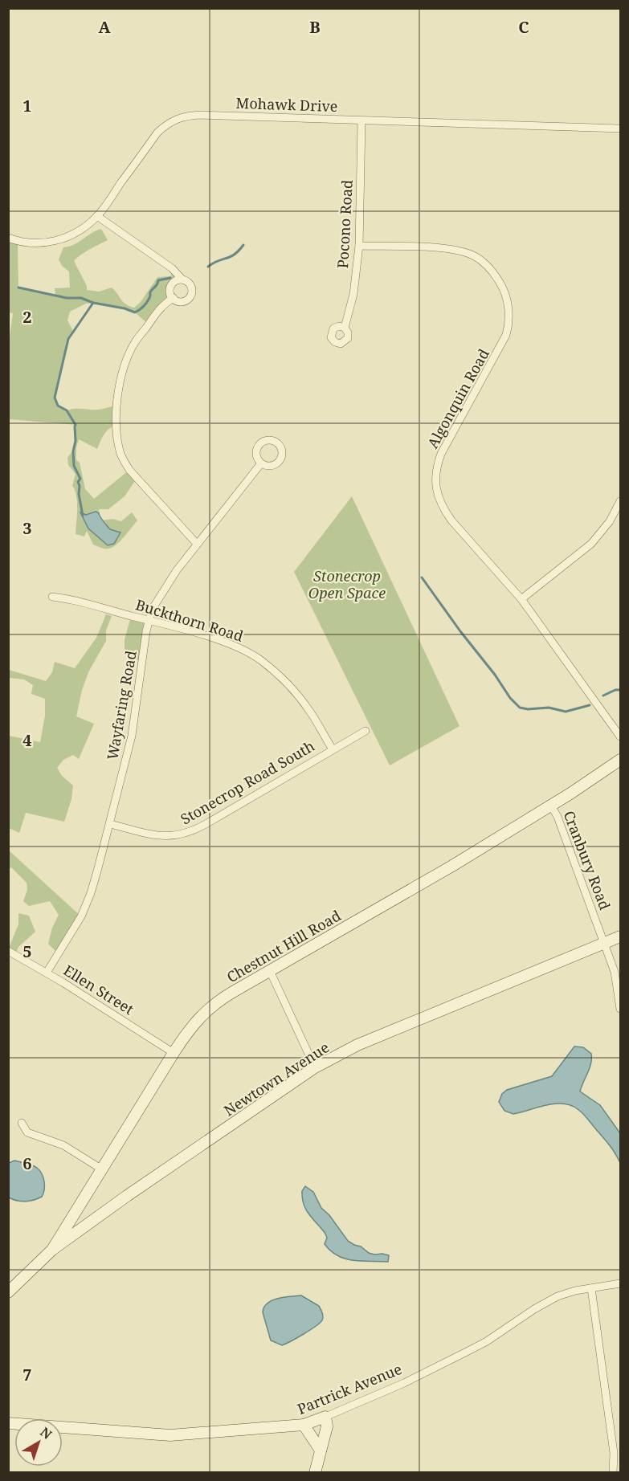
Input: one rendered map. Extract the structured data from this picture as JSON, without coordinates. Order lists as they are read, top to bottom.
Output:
{
  "streets": {
    "street": [
      "Mohawk Drive",
      "Pocono Road",
      "Algonquin Road",
      "Buckthorn Road",
      "Wayfaring Road",
      "Stonecrop Road South",
      "Cranbury Road",
      "Chestnut Hill Road",
      "Ellen Street",
      "Newtown Avenue",
      "Partrick Avenue"
    ]
  },
  "crossings": [
    ["Mohawk Drive", "Pocono Road"],
    ["Pocono Road", "Algonquin Road"],
    ["Buckthorn Road", "Wayfaring Road"],
    ["Buckthorn Road", "Stonecrop Road South"],
    ["Wayfaring Road", "Stonecrop Road South"],
    ["Wayfaring Road", "Ellen Street"],
    ["Cranbury Road", "Chestnut Hill Road"],
    ["Cranbury Road", "Newtown Avenue"],
    ["Chestnut Hill Road", "Ellen Street"],
    ["Chestnut Hill Road", "Newtown Avenue"]
  ],
  "parks": ["Stonecrop Open Space"],
  "north": "top right",
  "grid": {
    "columns": ["A", "B", "C"],
    "rows": [
      "1",
      "2",
      "3",
      "4",
      "5",
      "6",
      "7"
    ]
  }
}
